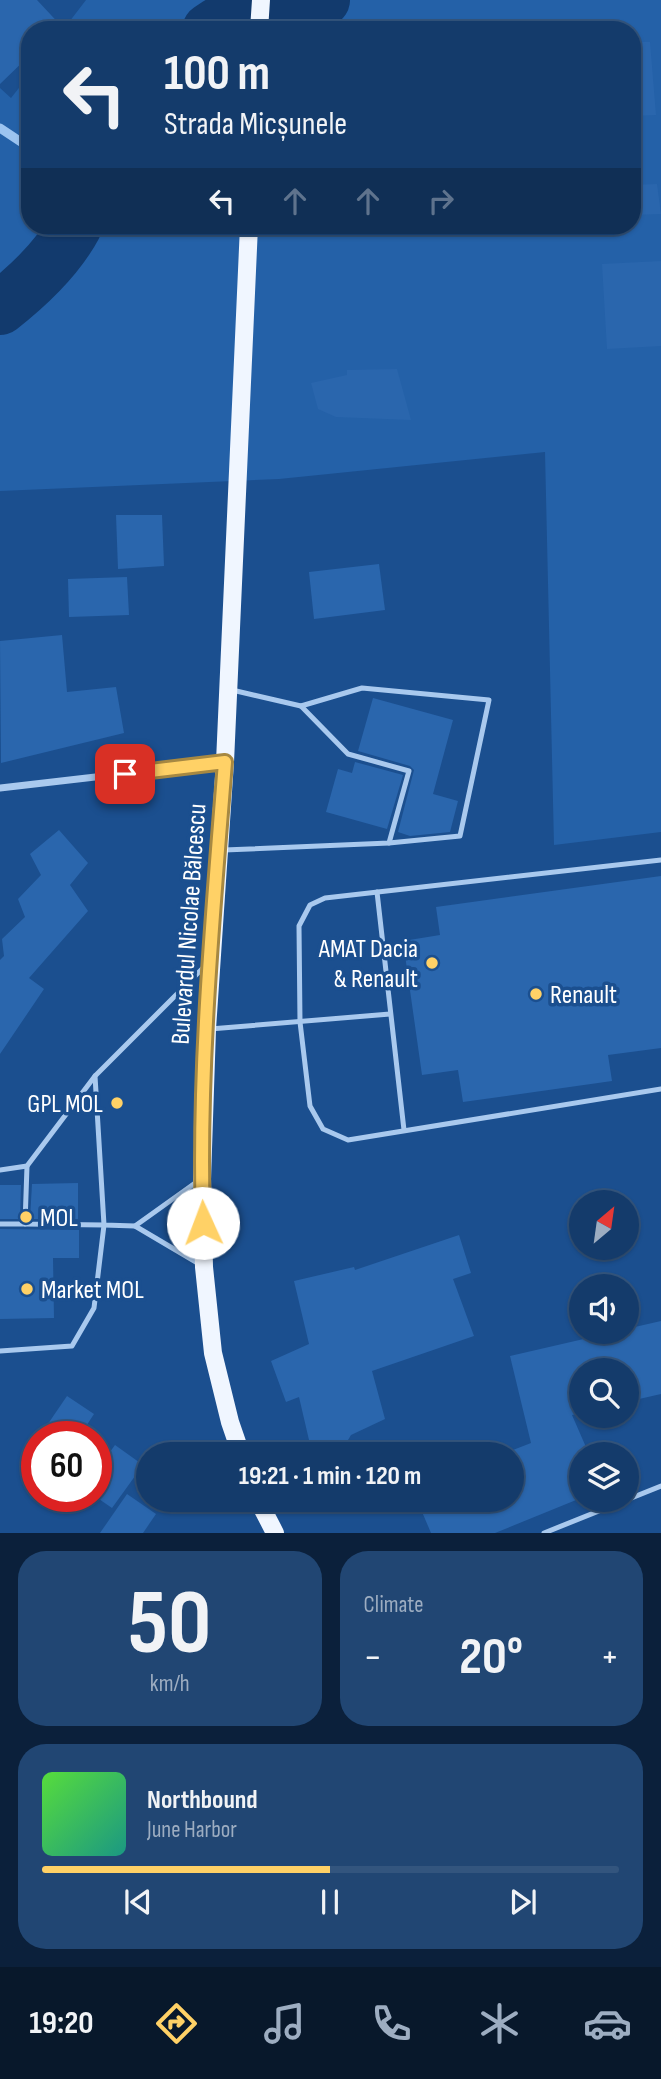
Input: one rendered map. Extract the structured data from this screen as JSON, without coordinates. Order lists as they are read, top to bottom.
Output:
{
  "streets": {
    "main road": ["Bulevardul Nicolae Bălcescu"]
  },
  "places": [
    "AMAT Dacia & Renault",
    "Renault",
    "GPL MOL",
    "MOL",
    "Market MOL"
  ],
  "north": "top right",
  "page": {
    "turn": ["100 m", "Strada Micșunele"],
    "limit": "60",
    "trip": "19:21 · 1 min · 120 m",
    "tile": [
      ["50", "km/h"],
      "Climate"
    ],
    "heat": ["−", "20°", "+"],
    "song": ["Northbound", "June Harbor"],
    "tabs": "19:20"
  }
}
